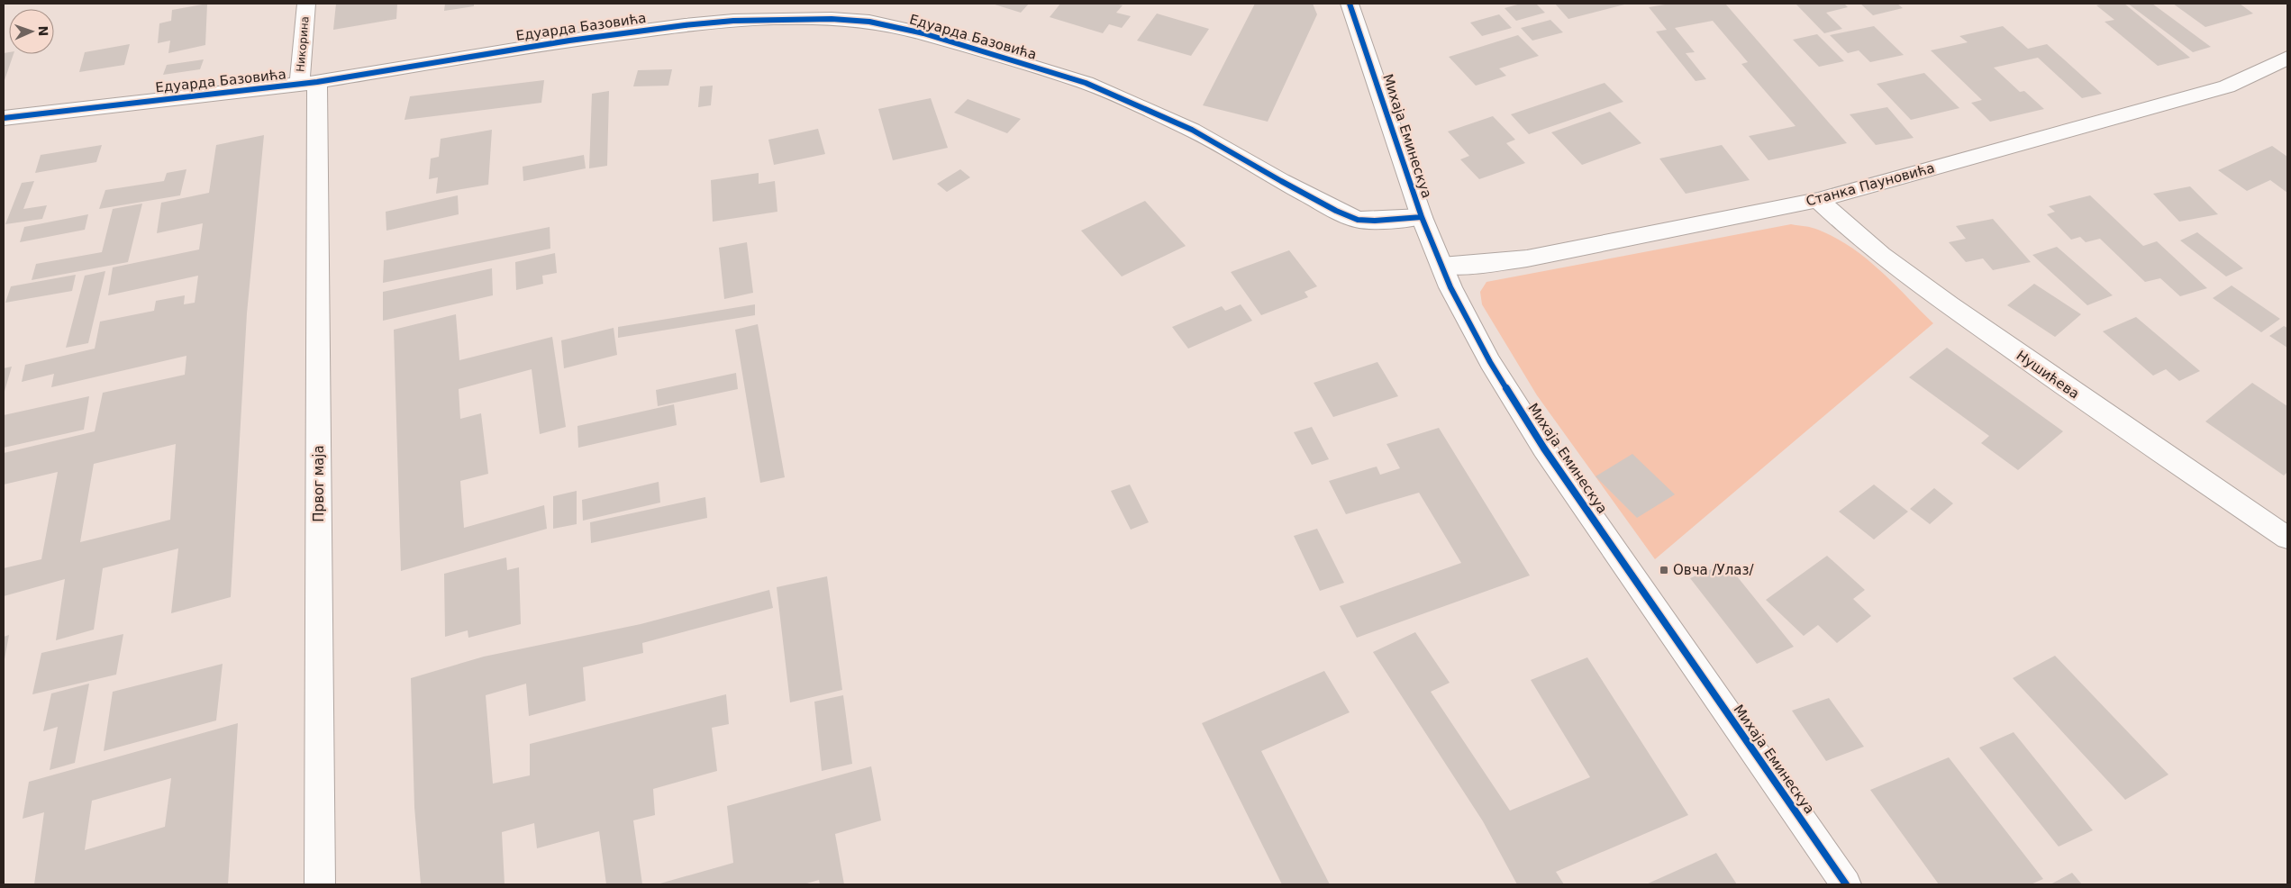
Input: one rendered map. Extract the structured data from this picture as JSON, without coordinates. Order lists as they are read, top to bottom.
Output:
{
  "streets": {
    "street": [
      "Едуарда Базовића",
      "Никорина",
      "Михаја Еминескуа",
      "Станка Пауновића",
      "Нушићева",
      "Првог маја"
    ]
  },
  "crossings": [
    ["Едуарда Базовића", "Никорина"],
    ["Едуарда Базовића", "Михаја Еминескуа"],
    ["Едуарда Базовића", "Првог маја"],
    ["Никорина", "Првог маја"],
    ["Михаја Еминескуа", "Станка Пауновића"],
    ["Станка Пауновића", "Нушићева"]
  ],
  "places": {
    "transit": ["Овча /Улаз/"]
  },
  "north": "right"
}
